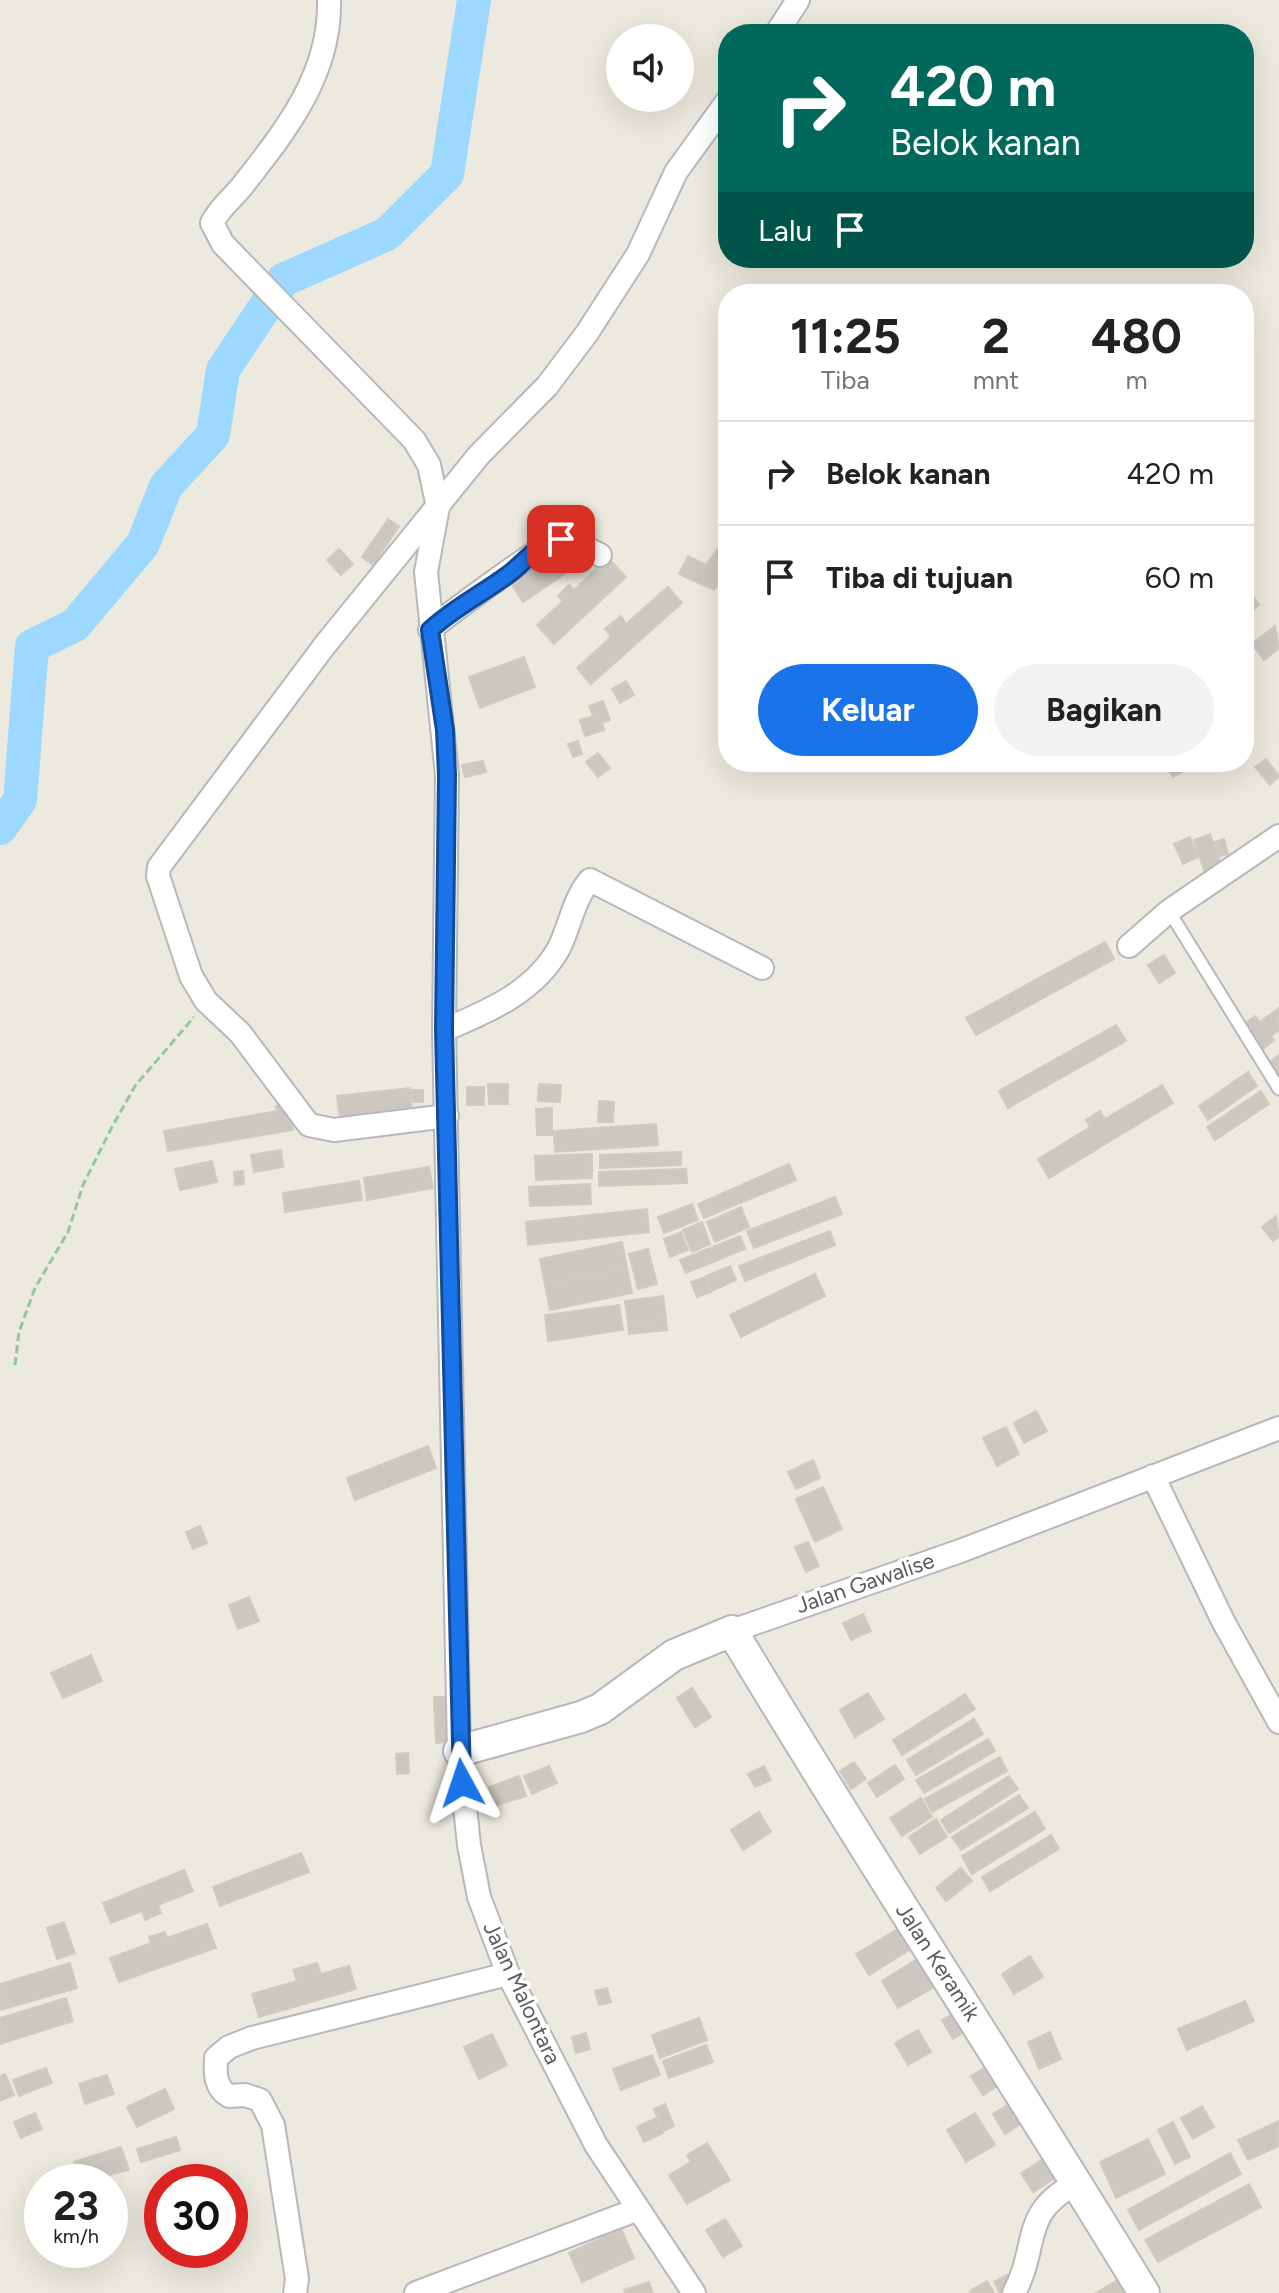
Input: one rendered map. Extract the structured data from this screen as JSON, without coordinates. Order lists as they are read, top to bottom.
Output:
{
  "streets": {
    "street": ["Jalan Gawalise", "Jalan Keramik", "Jalan Malontara"]
  },
  "crossings": [
    ["Jalan Gawalise", "Jalan Keramik"],
    ["Jalan Gawalise", "Jalan Malontara"]
  ],
  "page": {
    "turn": ["420 m", "Belok kanan"],
    "then": "Lalu",
    "eta": [
      "11:25",
      "Tiba",
      "2",
      "mnt",
      "480",
      "m"
    ],
    "list": [
      {
        "name": "Belok kanan",
        "value": "420 m"
      },
      {
        "name": "Tiba di tujuan",
        "value": "60 m"
      }
    ],
    "buttons": ["Keluar", "Bagikan"],
    "speed": "23 km/h",
    "limit": "30"
  }
}
